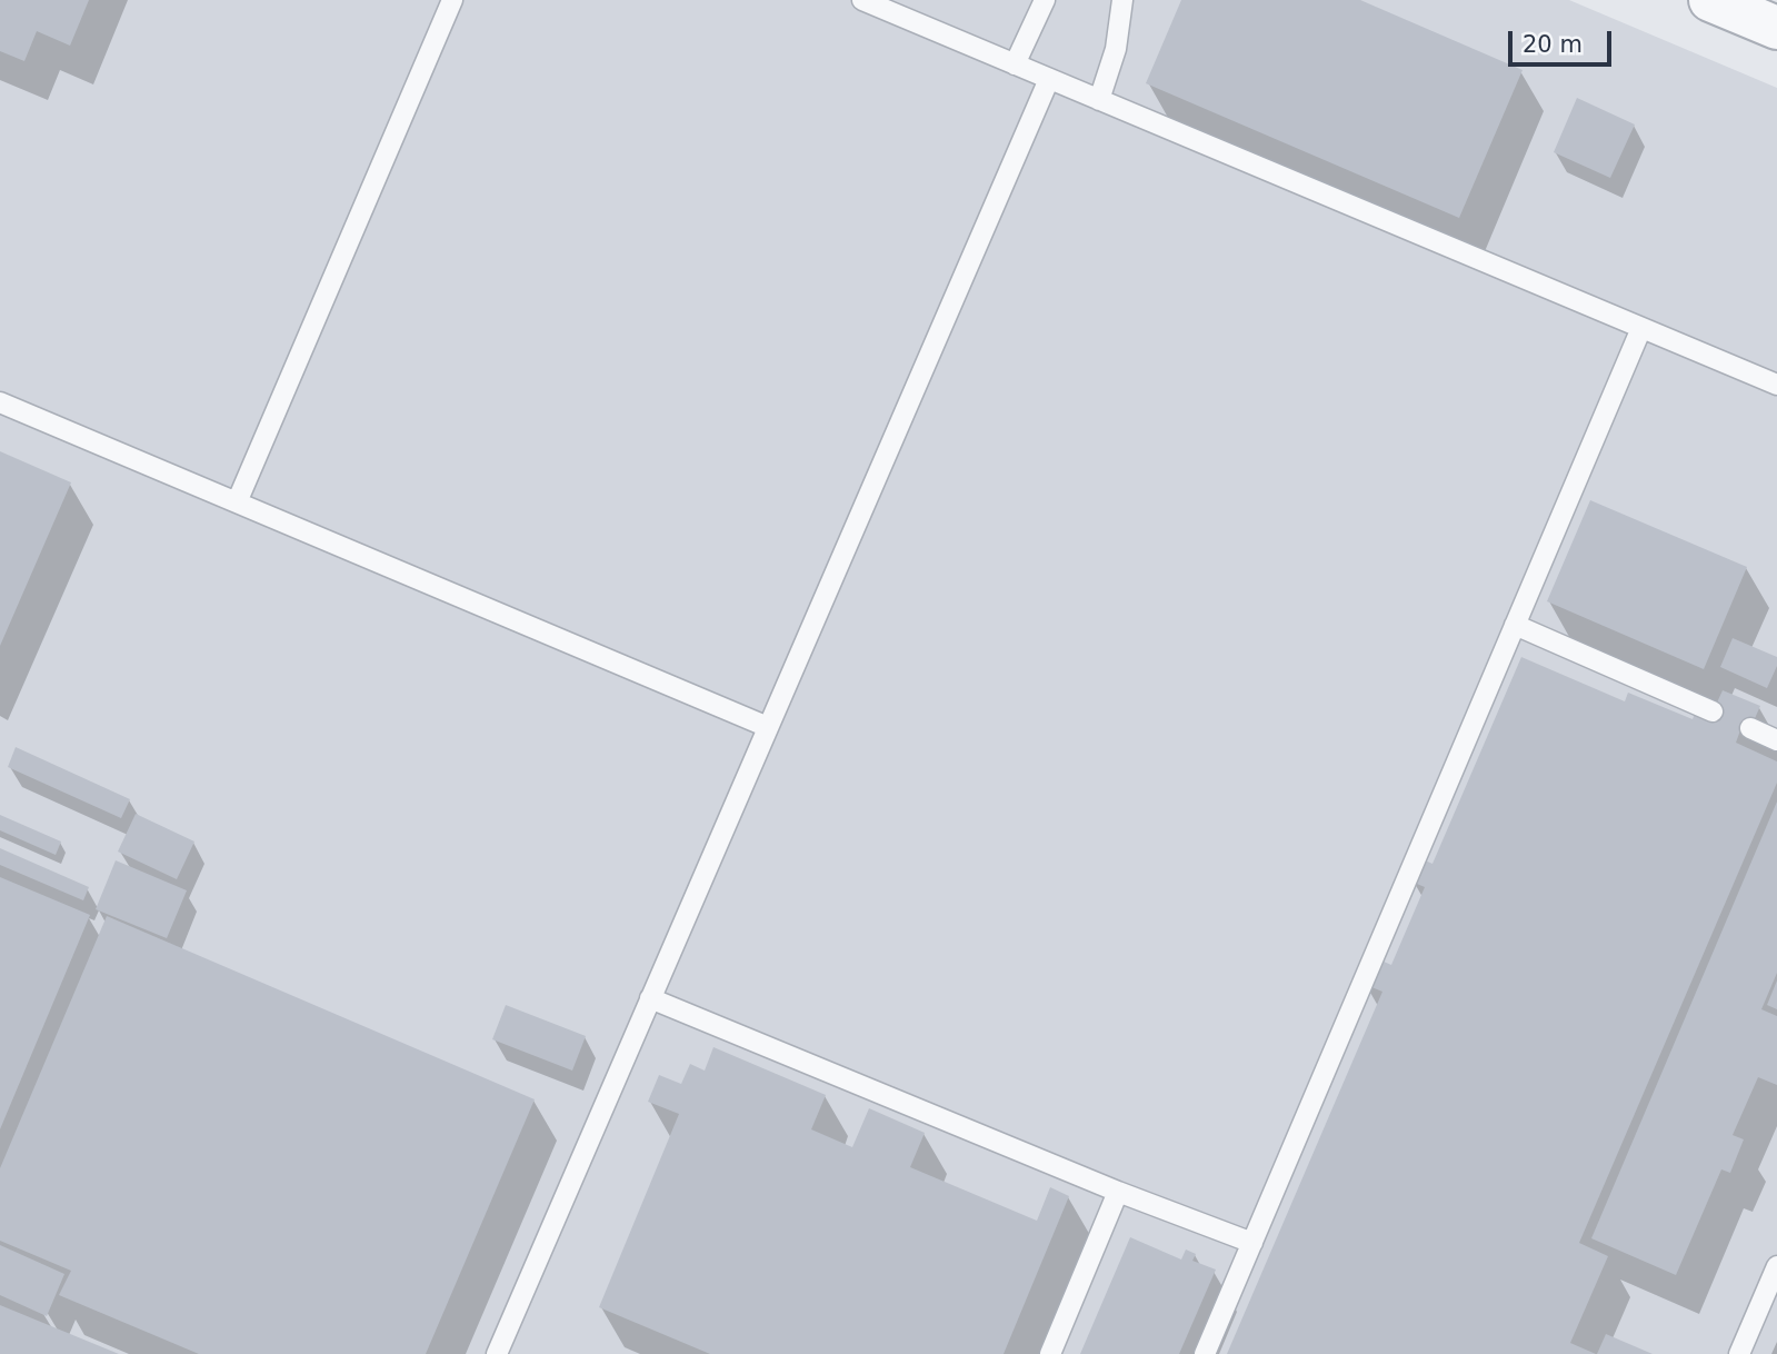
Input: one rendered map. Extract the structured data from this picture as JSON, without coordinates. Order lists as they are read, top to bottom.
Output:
{
  "scale_bar": "20 m"
}
